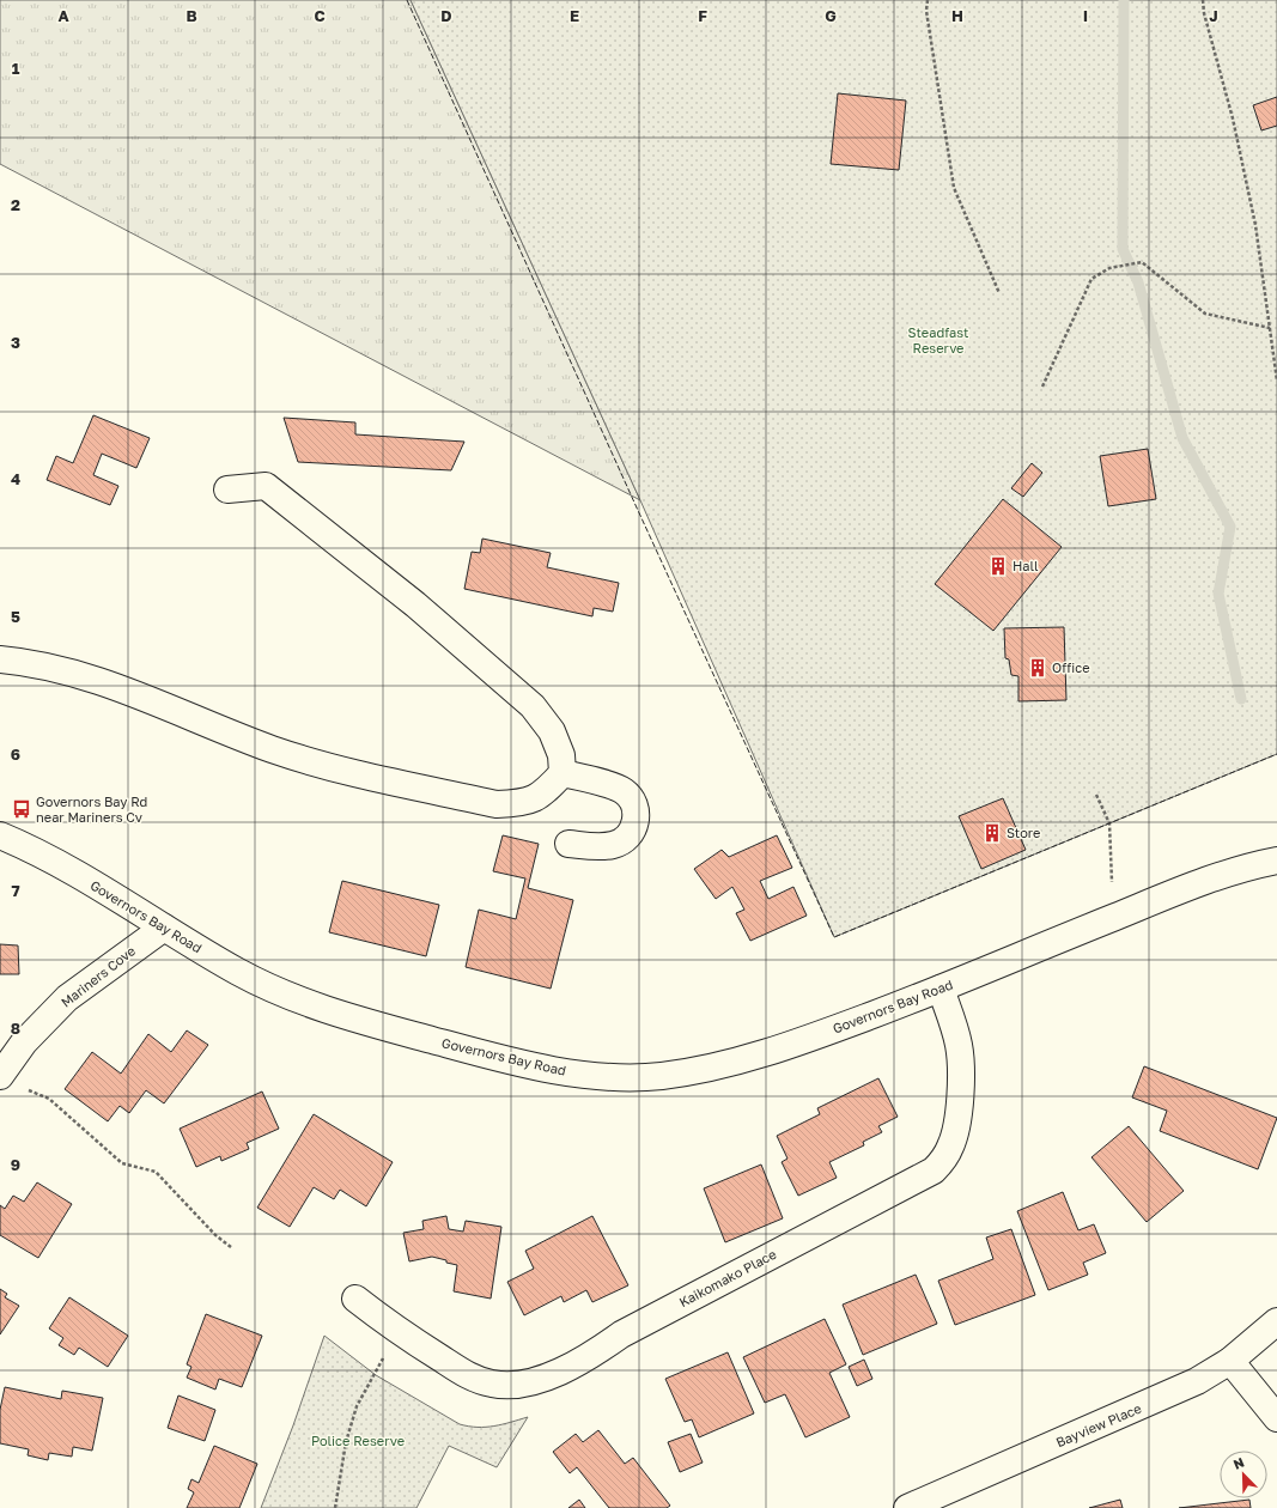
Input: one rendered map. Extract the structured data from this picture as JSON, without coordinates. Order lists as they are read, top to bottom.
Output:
{
  "streets": {
    "street": [
      "Governors Bay Road",
      "Mariners Cove",
      "Kaikomako Place",
      "Bayview Place"
    ]
  },
  "crossings": [
    ["Governors Bay Road", "Mariners Cove"],
    ["Governors Bay Road", "Kaikomako Place"]
  ],
  "parks": ["Steadfast Reserve", "Police Reserve"],
  "places": {
    "building": ["Hall", "Office", "Store"],
    "bus stop": ["Governors Bay Rd near Mariners Cv"]
  },
  "north": "top left",
  "grid": {
    "columns": [
      "A",
      "B",
      "C",
      "D",
      "E",
      "F",
      "G",
      "H",
      "I",
      "J"
    ],
    "rows": [
      "1",
      "2",
      "3",
      "4",
      "5",
      "6",
      "7",
      "8",
      "9"
    ]
  }
}
